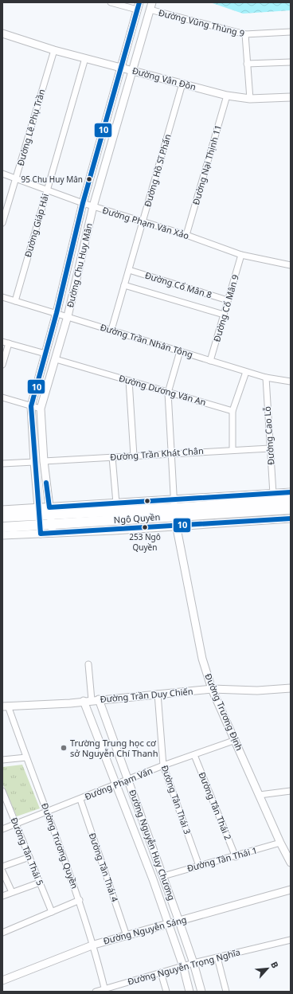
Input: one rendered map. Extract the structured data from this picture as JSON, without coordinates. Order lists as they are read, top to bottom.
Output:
{
  "streets": {
    "highway": ["Ngô Quyền"],
    "street": [
      "Đường Vũng Thùng 9",
      "Đường Vân Đồn",
      "Đường Lê Phụ Trần",
      "Đường Nại Thịnh 11",
      "Đường Hồ Sĩ Phấn",
      "Đường Phạm Văn Xảo",
      "Đường Giáp Hải",
      "Đường Chu Huy Mân",
      "Đường Cổ Mân 8",
      "Đường Cổ Mân 9",
      "Đường Trần Nhân Tông",
      "Đường Dương Văn An",
      "Đường Cao Lỗ",
      "Đường Trần Khát Chân",
      "Đường Trần Duy Chiến",
      "Đường Trương Định",
      "Đường Phạm Vấn",
      "Đường Tân Thái 3",
      "Đường Tân Thái 2",
      "Đường Nguyễn Huy Chương",
      "Đường Trương Quyền",
      "Đường Tân Thái 5",
      "Đường Tân Thái 1",
      "Đường Tân Thái 4",
      "Đường Nguyễn Sáng",
      "Đường Nguyễn Trọng Nghĩa"
    ]
  },
  "crossings": [
    ["Đường Vũng Thùng 9", "Đường Chu Huy Mân"],
    ["Đường Vân Đồn", "Đường Lê Phụ Trần"],
    ["Đường Vân Đồn", "Đường Nại Thịnh 11"],
    ["Đường Vân Đồn", "Đường Hồ Sĩ Phấn"],
    ["Đường Vân Đồn", "Đường Giáp Hải"],
    ["Đường Vân Đồn", "Đường Chu Huy Mân"],
    ["Đường Lê Phụ Trần", "Đường Phạm Văn Xảo"],
    ["Đường Nại Thịnh 11", "Đường Phạm Văn Xảo"],
    ["Đường Hồ Sĩ Phấn", "Đường Phạm Văn Xảo"],
    ["Đường Hồ Sĩ Phấn", "Đường Cổ Mân 8"],
    ["Đường Hồ Sĩ Phấn", "Đường Trần Nhân Tông"],
    ["Đường Phạm Văn Xảo", "Đường Giáp Hải"],
    ["Đường Phạm Văn Xảo", "Đường Chu Huy Mân"],
    ["Đường Phạm Văn Xảo", "Đường Cổ Mân 9"],
    ["Đường Giáp Hải", "Đường Trần Nhân Tông"],
    ["Đường Chu Huy Mân", "Đường Trần Nhân Tông"],
    ["Đường Chu Huy Mân", "Đường Dương Văn An"],
    ["Đường Chu Huy Mân", "Đường Trần Khát Chân"],
    ["Đường Chu Huy Mân", "Ngô Quyền"],
    ["Đường Cổ Mân 8", "Đường Cổ Mân 9"],
    ["Đường Cổ Mân 9", "Đường Trần Nhân Tông"],
    ["Đường Trần Nhân Tông", "Đường Cao Lỗ"],
    ["Đường Cao Lỗ", "Đường Trần Khát Chân"],
    ["Ngô Quyền", "Đường Trương Định"],
    ["Đường Trần Duy Chiến", "Đường Trương Định"],
    ["Đường Trần Duy Chiến", "Đường Tân Thái 3"],
    ["Đường Trần Duy Chiến", "Đường Nguyễn Huy Chương"],
    ["Đường Trần Duy Chiến", "Đường Trương Quyền"],
    ["Đường Trương Định", "Đường Phạm Vấn"],
    ["Đường Trương Định", "Đường Tân Thái 1"],
    ["Đường Phạm Vấn", "Đường Tân Thái 3"],
    ["Đường Phạm Vấn", "Đường Tân Thái 2"],
    ["Đường Phạm Vấn", "Đường Nguyễn Huy Chương"],
    ["Đường Phạm Vấn", "Đường Trương Quyền"],
    ["Đường Phạm Vấn", "Đường Tân Thái 5"],
    ["Đường Phạm Vấn", "Đường Tân Thái 4"],
    ["Đường Tân Thái 3", "Đường Tân Thái 1"],
    ["Đường Tân Thái 2", "Đường Tân Thái 1"],
    ["Đường Nguyễn Huy Chương", "Đường Tân Thái 1"],
    ["Đường Nguyễn Huy Chương", "Đường Nguyễn Sáng"],
    ["Đường Nguyễn Huy Chương", "Đường Nguyễn Trọng Nghĩa"],
    ["Đường Trương Quyền", "Đường Nguyễn Sáng"],
    ["Đường Trương Quyền", "Đường Nguyễn Trọng Nghĩa"],
    ["Đường Tân Thái 4", "Đường Nguyễn Sáng"]
  ],
  "places": ["95 Chu Huy Mân", "253 Ngô Quyền", "Trường Trung học cơ sở Nguyễn Chí Thanh"],
  "lines": ["transit line 10"],
  "north": "top right"
}
